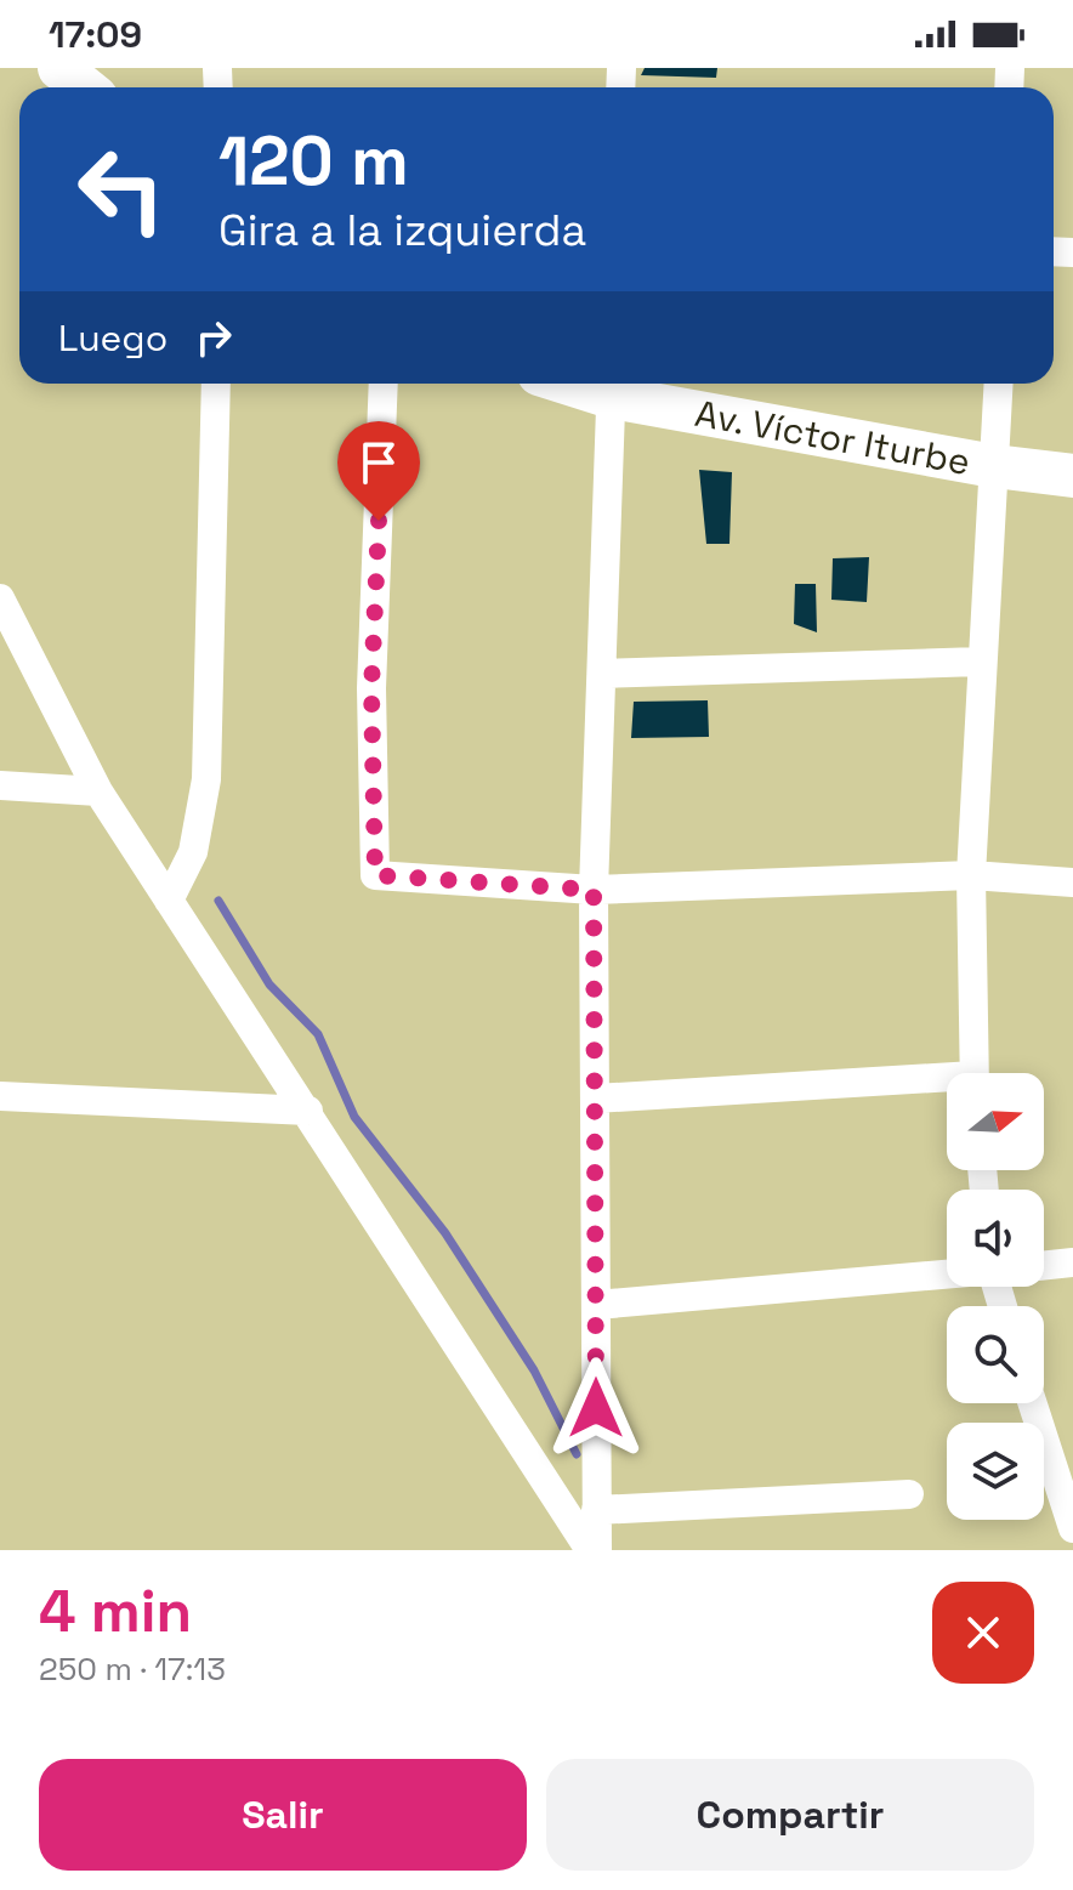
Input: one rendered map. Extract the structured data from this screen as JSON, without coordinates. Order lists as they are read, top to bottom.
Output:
{
  "streets": {
    "street": ["Av. Víctor Iturbe"]
  },
  "north": "right",
  "page": {
    "status": "17:09",
    "turn": ["120 m", "Gira a la izquierda"],
    "then": "Luego",
    "heading": ["4 min", "250 m · 17:13"],
    "buttons": ["Salir", "Compartir"]
  }
}
